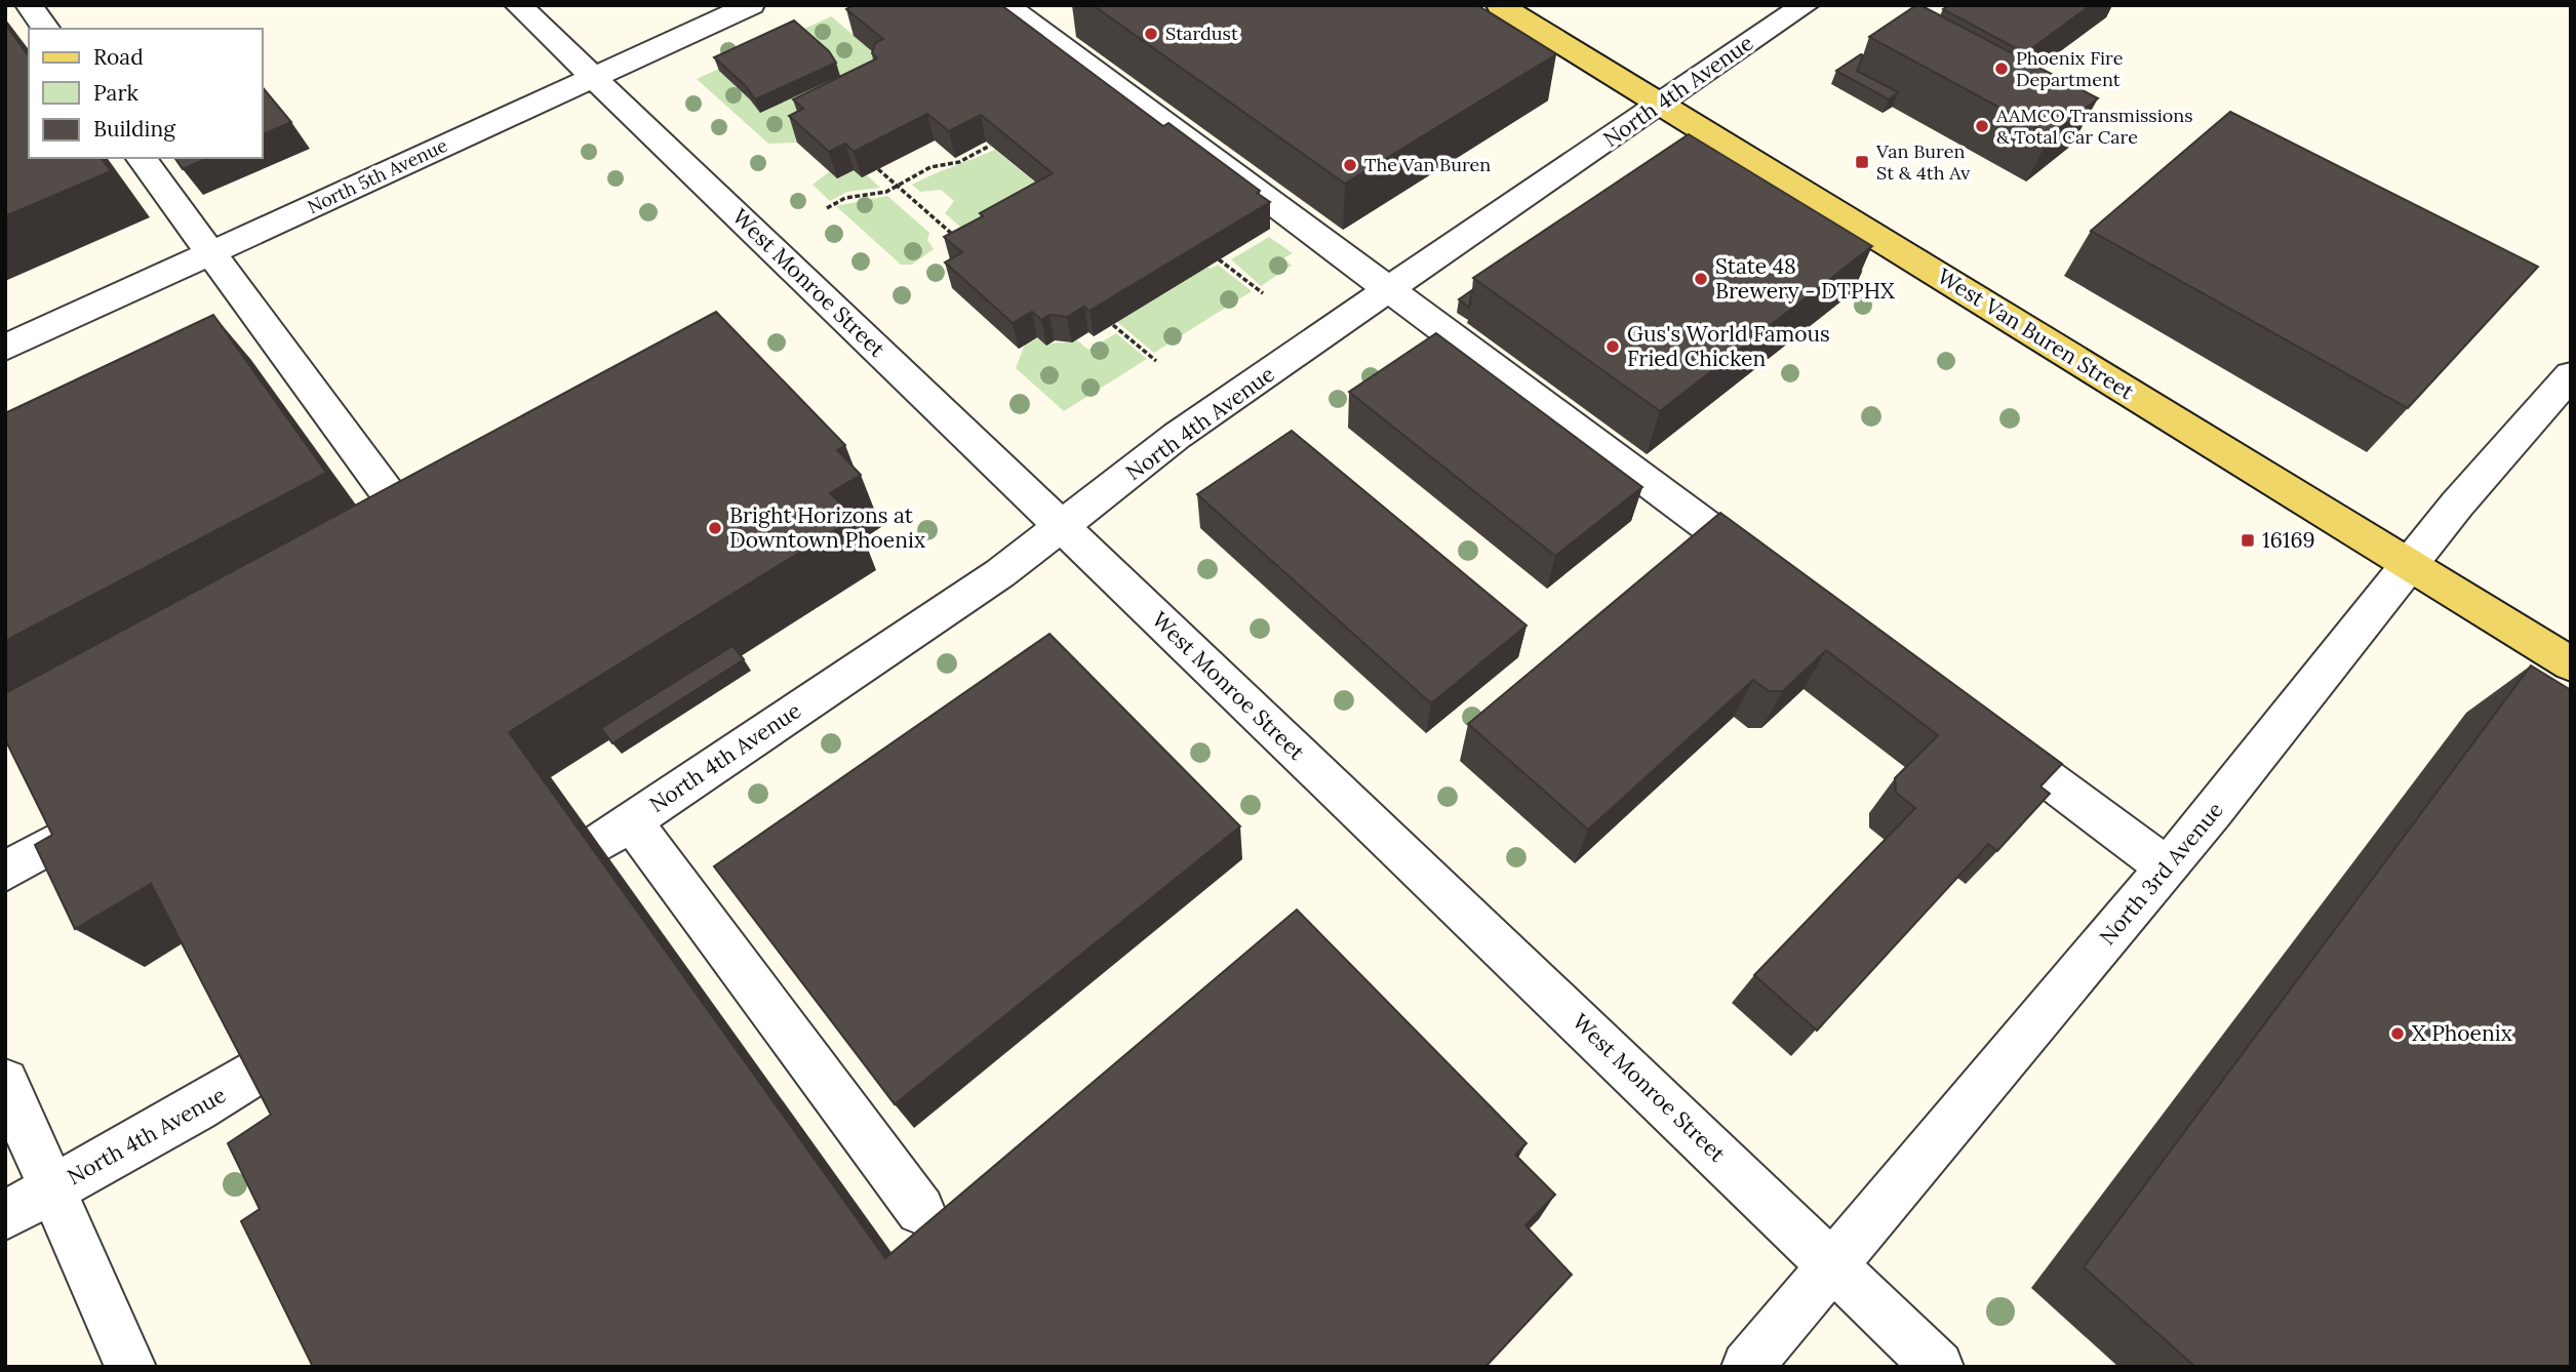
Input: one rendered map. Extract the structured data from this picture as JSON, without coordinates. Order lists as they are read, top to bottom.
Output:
{
  "streets": {
    "main road": ["West Van Buren Street"],
    "street": [
      "North 4th Avenue",
      "North 5th Avenue",
      "West Monroe Street",
      "North 3rd Avenue"
    ]
  },
  "crossings": [
    ["North 4th Avenue", "West Monroe Street"],
    ["North 4th Avenue", "West Van Buren Street"],
    ["North 5th Avenue", "West Monroe Street"],
    ["West Monroe Street", "North 3rd Avenue"],
    ["West Van Buren Street", "North 3rd Avenue"]
  ],
  "places": {
    "other": [
      "Stardust",
      "Phoenix Fire Department",
      "AAMCO Transmissions & Total Car Care",
      "The Van Buren",
      "State 48 Brewery - DTPHX",
      "Gus's World Famous Fried Chicken",
      "Bright Horizons at Downtown Phoenix",
      "X Phoenix"
    ],
    "transit": ["Van Buren St & 4th Av", "16169"]
  },
  "legend": ["Road", "Park", "Building"]
}
